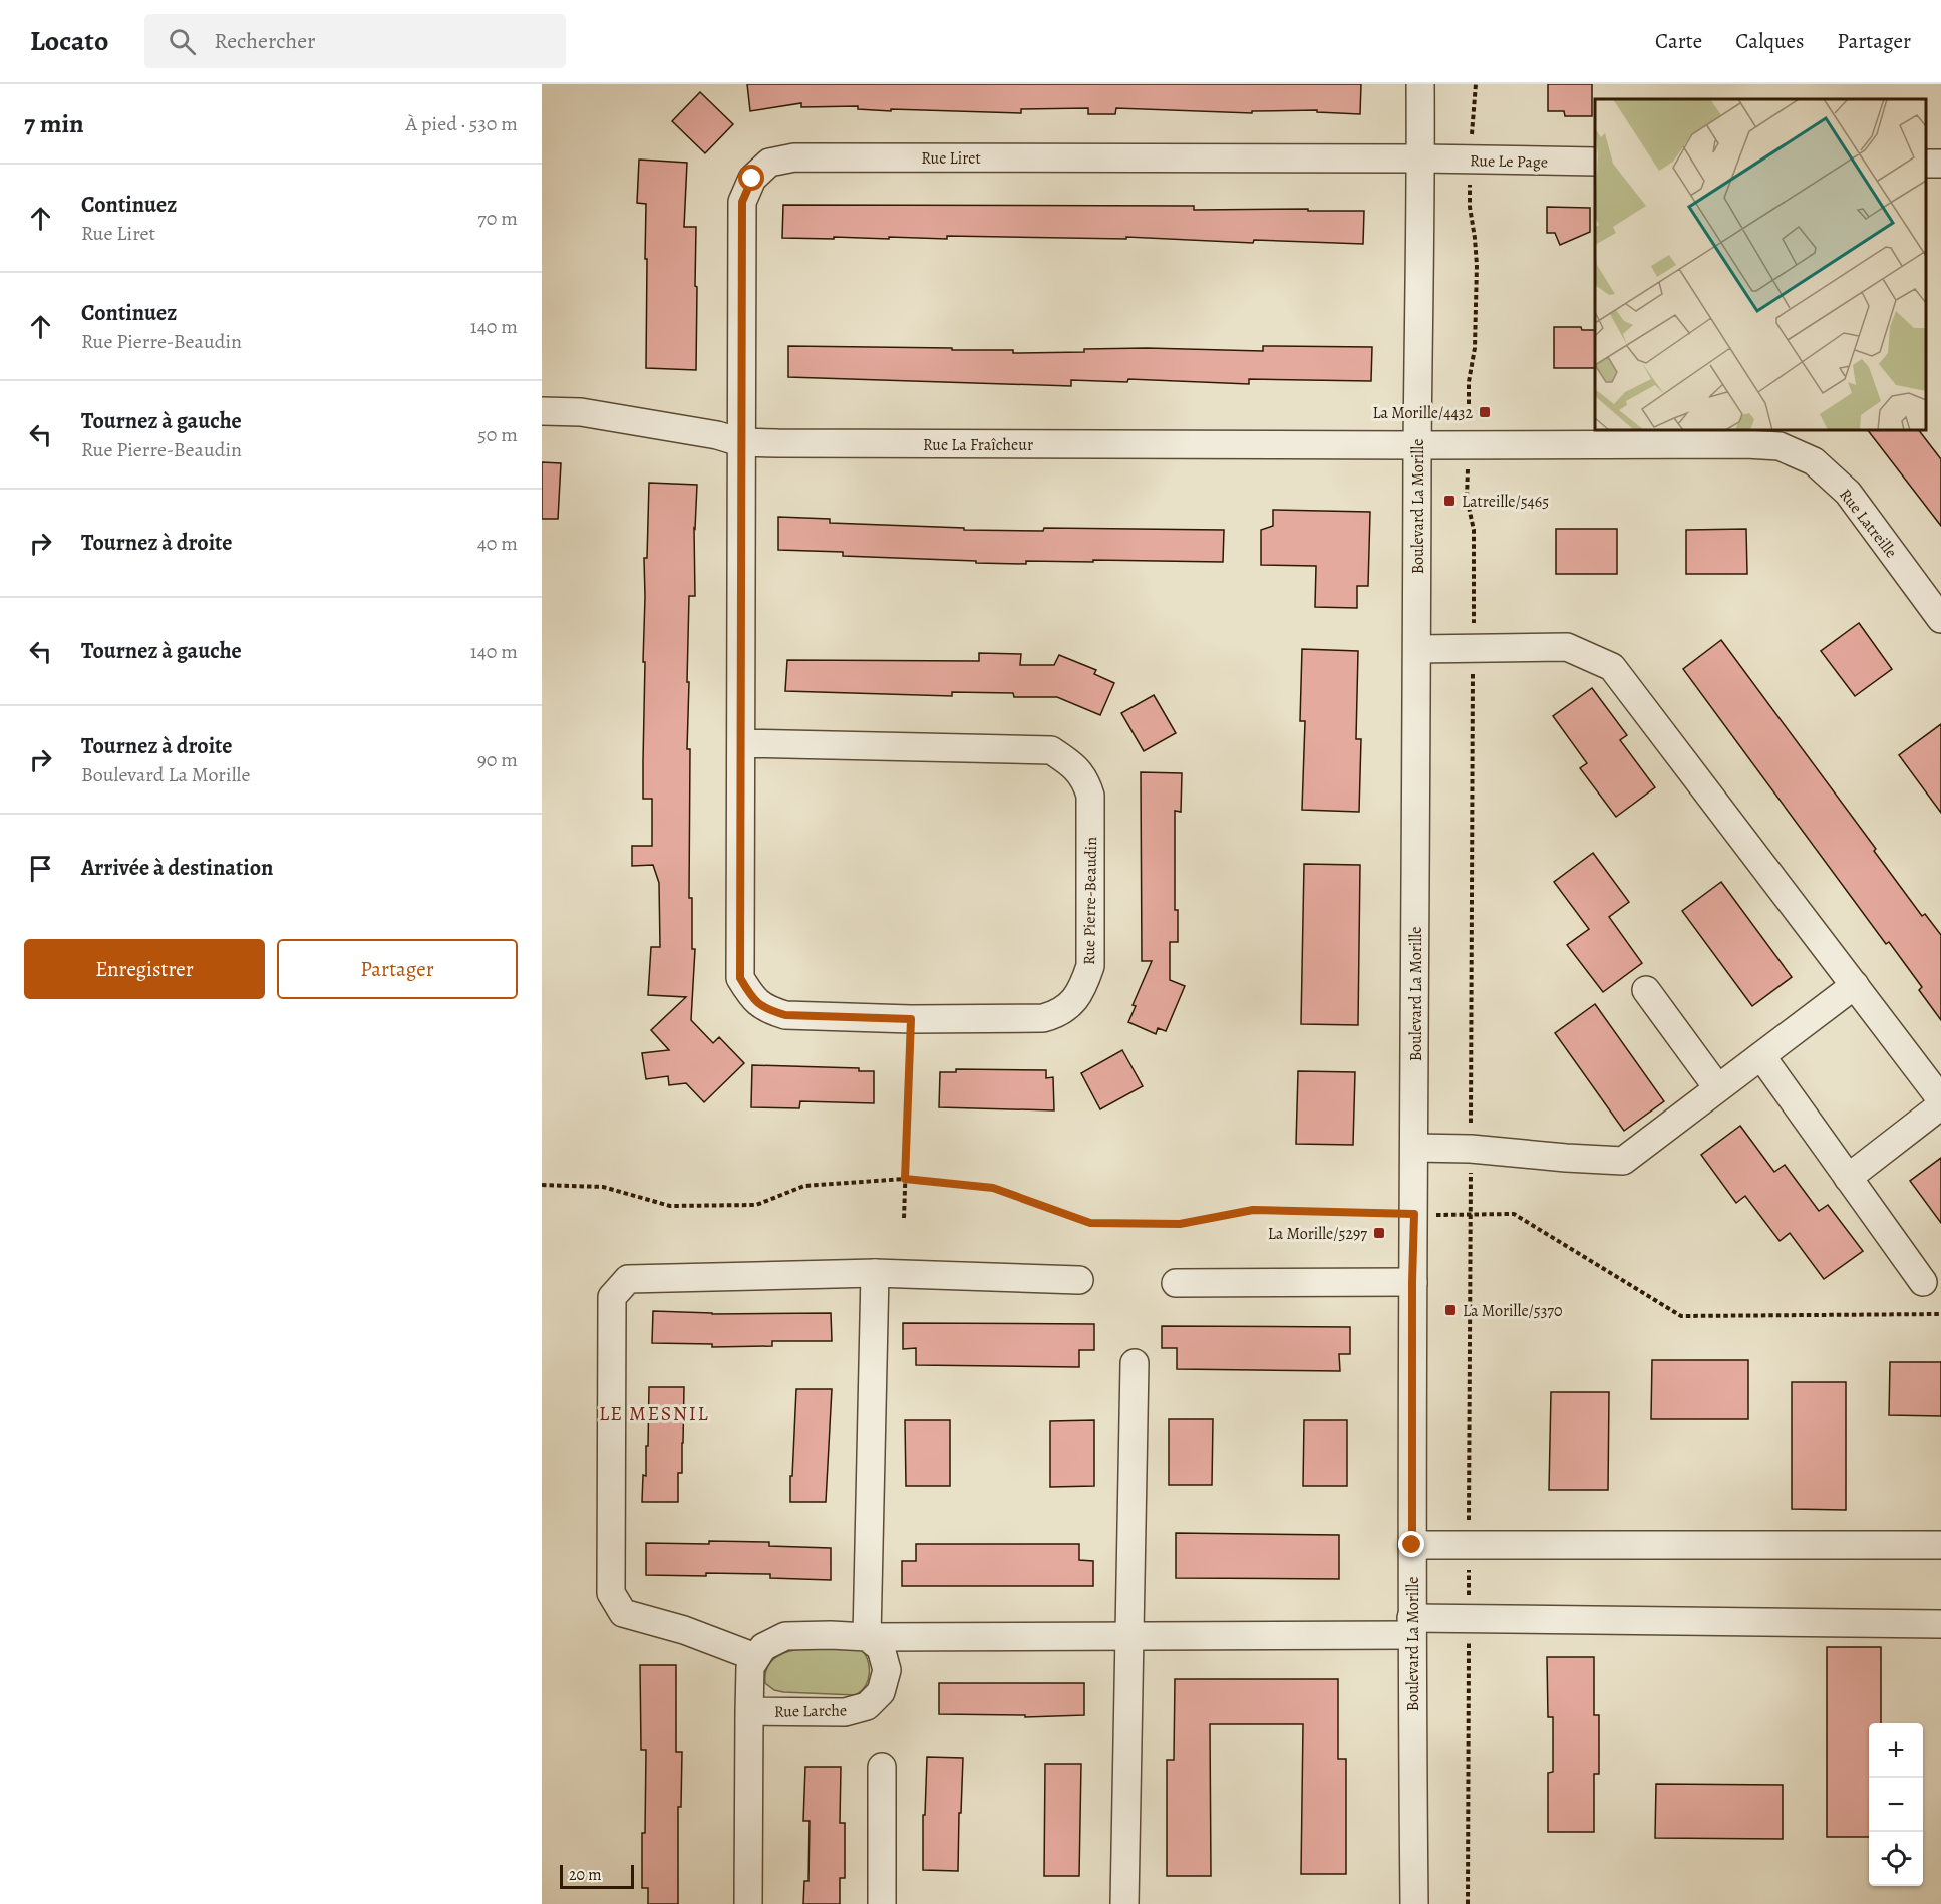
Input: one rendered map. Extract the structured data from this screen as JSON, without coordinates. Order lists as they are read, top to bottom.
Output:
{
  "streets": {
    "street": [
      "Rue Liret",
      "Rue Le Page",
      "Rue La Fraîcheur",
      "Boulevard La Morille",
      "Rue Latreille",
      "Rue Pierre-Beaudin",
      "Rue Larche"
    ]
  },
  "crossings": [
    ["Rue Liret", "Rue Le Page"],
    ["Rue Liret", "Rue La Fraîcheur"],
    ["Rue Liret", "Boulevard La Morille"],
    ["Rue Liret", "Rue Pierre-Beaudin"],
    ["Rue Le Page", "Boulevard La Morille"],
    ["Rue La Fraîcheur", "Boulevard La Morille"],
    ["Rue La Fraîcheur", "Rue Latreille"],
    ["Rue La Fraîcheur", "Rue Pierre-Beaudin"],
    ["Boulevard La Morille", "Rue Latreille"]
  ],
  "districts": ["LE MESNIL"],
  "places": {
    "transit": [
      "La Morille/4432",
      "Latreille/5465",
      "La Morille/5297",
      "La Morille/5370"
    ]
  },
  "scale_bar": "20 m",
  "page": {
    "header": "Locato",
    "search": "Rechercher",
    "nav": ["Carte", "Calques", "Partager"],
    "heading": ["7 min", "À pied · 530 m"],
    "list": [
      ["Continuez", "Rue Liret", "70 m"],
      ["Continuez", "Rue Pierre-Beaudin", "140 m"],
      ["Tournez à gauche", "Rue Pierre-Beaudin", "50 m"],
      ["Tournez à droite", "40 m"],
      ["Tournez à gauche", "140 m"],
      ["Tournez à droite", "Boulevard La Morille", "90 m"],
      "Arrivée à destination"
    ],
    "buttons": ["Enregistrer", "Partager"],
    "map_buttons": ["+", "−"],
    "scale": "20 m"
  }
}
